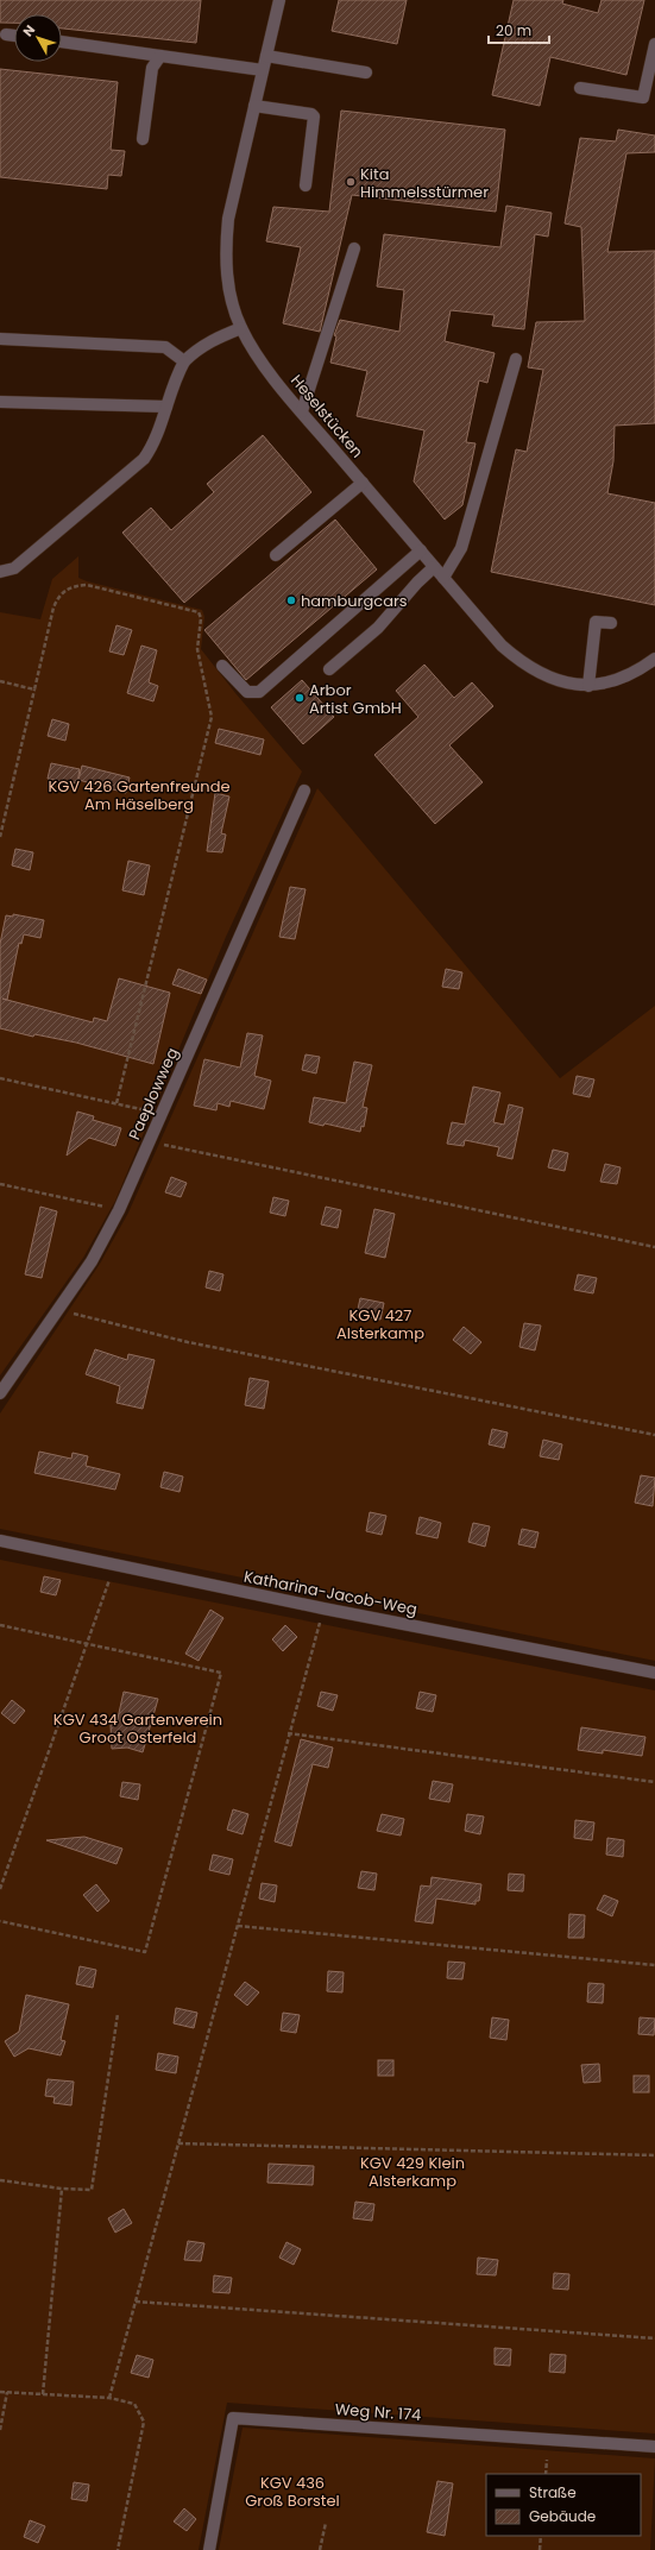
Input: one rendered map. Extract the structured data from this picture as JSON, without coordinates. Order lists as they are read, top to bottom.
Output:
{
  "streets": {
    "street": [
      "Heselstücken",
      "Paeplowweg",
      "Katharina-Jacob-Weg",
      "Weg Nr. 174"
    ]
  },
  "parks": [
    "KGV 426 Gartenfreunde Am Häselberg",
    "KGV 427 Alsterkamp",
    "KGV 434 Gartenverein Groot Osterfeld",
    "KGV 429 Klein Alsterkamp",
    "KGV 436 Groß Borstel"
  ],
  "places": ["Kita Himmelsstürmer", "hamburgcars", "Arbor Artist GmbH"],
  "legend": ["Straße", "Gebäude"],
  "scale_bar": "20 m",
  "north": "top left"
}
